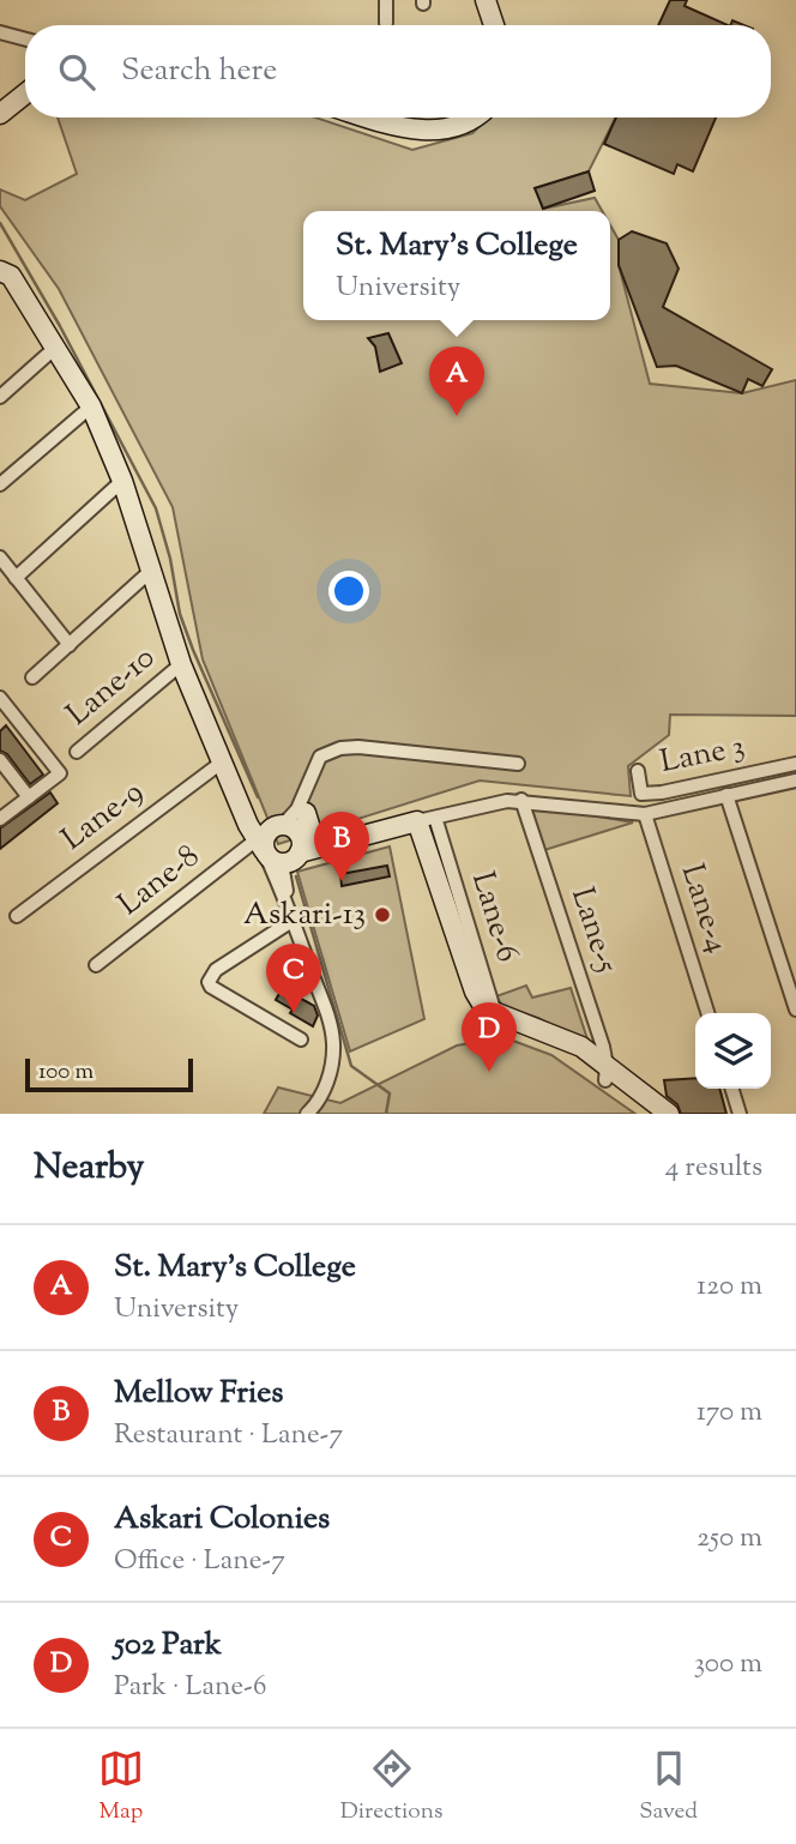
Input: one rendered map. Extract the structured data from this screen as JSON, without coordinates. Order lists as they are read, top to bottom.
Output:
{
  "streets": {
    "street": [
      "Lane-10",
      "Lane 3",
      "Lane-9",
      "Lane-8",
      "Lane-4",
      "Lane-6",
      "Lane-5"
    ]
  },
  "places": ["Askari-13"],
  "scale_bar": "100 m",
  "page": {
    "search": "Search here",
    "popup": ["St. Mary's College", "University"],
    "pins": [
      "A",
      "B",
      "C",
      "D"
    ],
    "scale": "100 m",
    "heading": ["Nearby", "4 results"],
    "list": [
      {
        "mark": "A",
        "name": "St. Mary's College",
        "note": "University",
        "value": "120 m"
      },
      {
        "mark": "B",
        "name": "Mellow Fries",
        "note": "Restaurant · Lane-7",
        "value": "170 m"
      },
      {
        "mark": "C",
        "name": "Askari Colonies",
        "note": "Office · Lane-7",
        "value": "250 m"
      },
      {
        "mark": "D",
        "name": "502 Park",
        "note": "Park · Lane-6",
        "value": "300 m"
      }
    ],
    "nav": ["Map", "Directions", "Saved"]
  }
}
